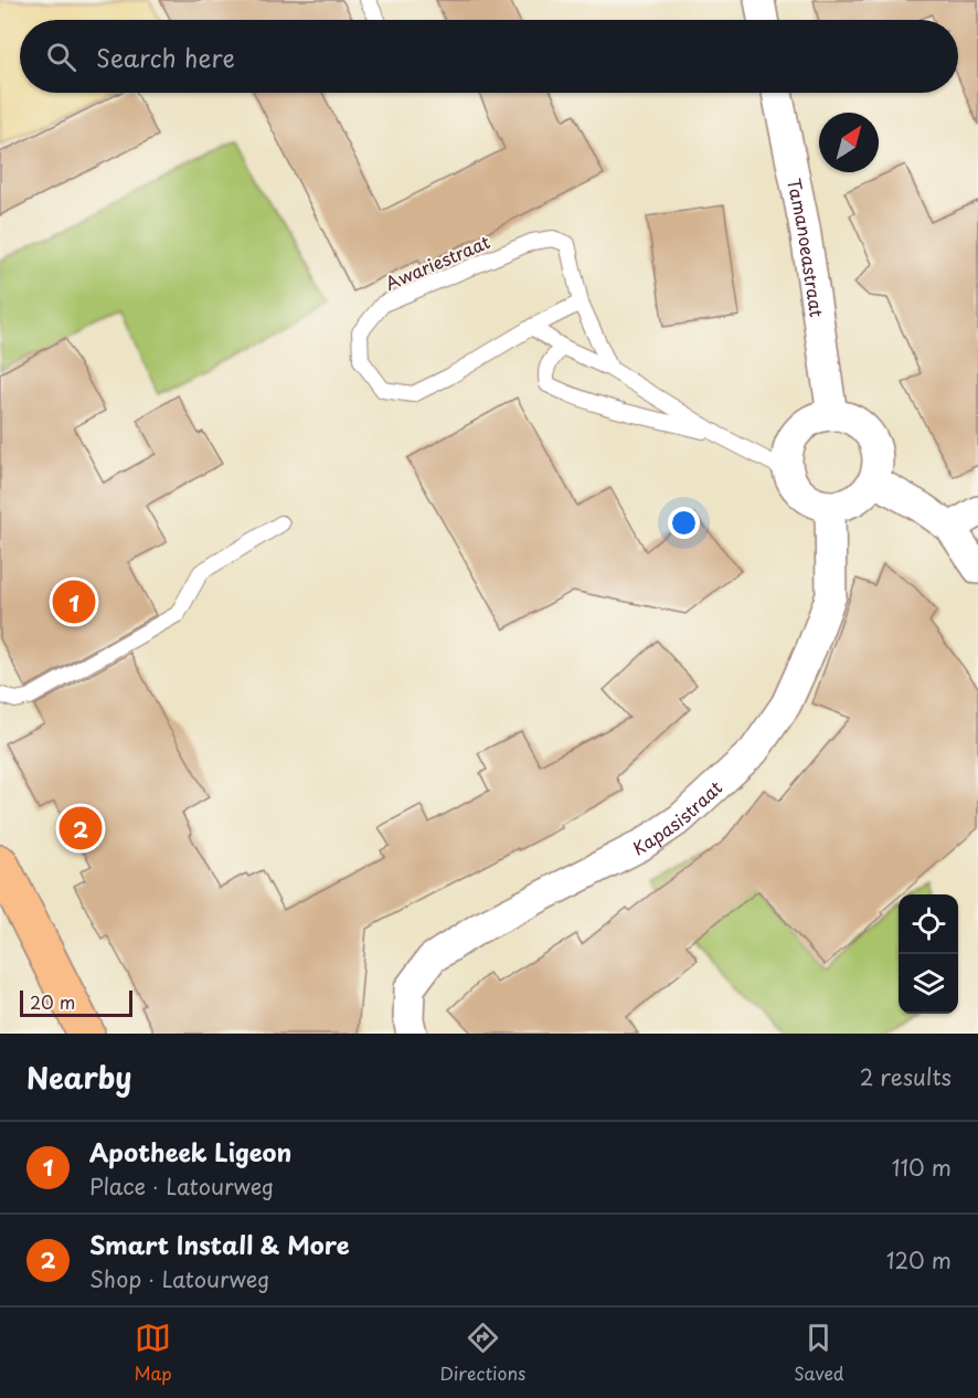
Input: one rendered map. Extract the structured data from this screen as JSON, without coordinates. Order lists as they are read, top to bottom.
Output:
{
  "streets": {
    "street": ["Tamanoeastraat", "Kapasistraat"],
    "lane": ["Awariestraat"]
  },
  "crossings": [
    ["Tamanoeastraat", "Kapasistraat"]
  ],
  "scale_bar": "20 m",
  "north": "top right",
  "page": {
    "search": "Search here",
    "pins": ["1", "2"],
    "scale": "20 m",
    "heading": ["Nearby", "2 results"],
    "list": [
      {
        "mark": "1",
        "name": "Apotheek Ligeon",
        "note": "Place · Latourweg",
        "value": "110 m"
      },
      {
        "mark": "2",
        "name": "Smart Install & More",
        "note": "Shop · Latourweg",
        "value": "120 m"
      }
    ],
    "nav": ["Map", "Directions", "Saved"]
  }
}
